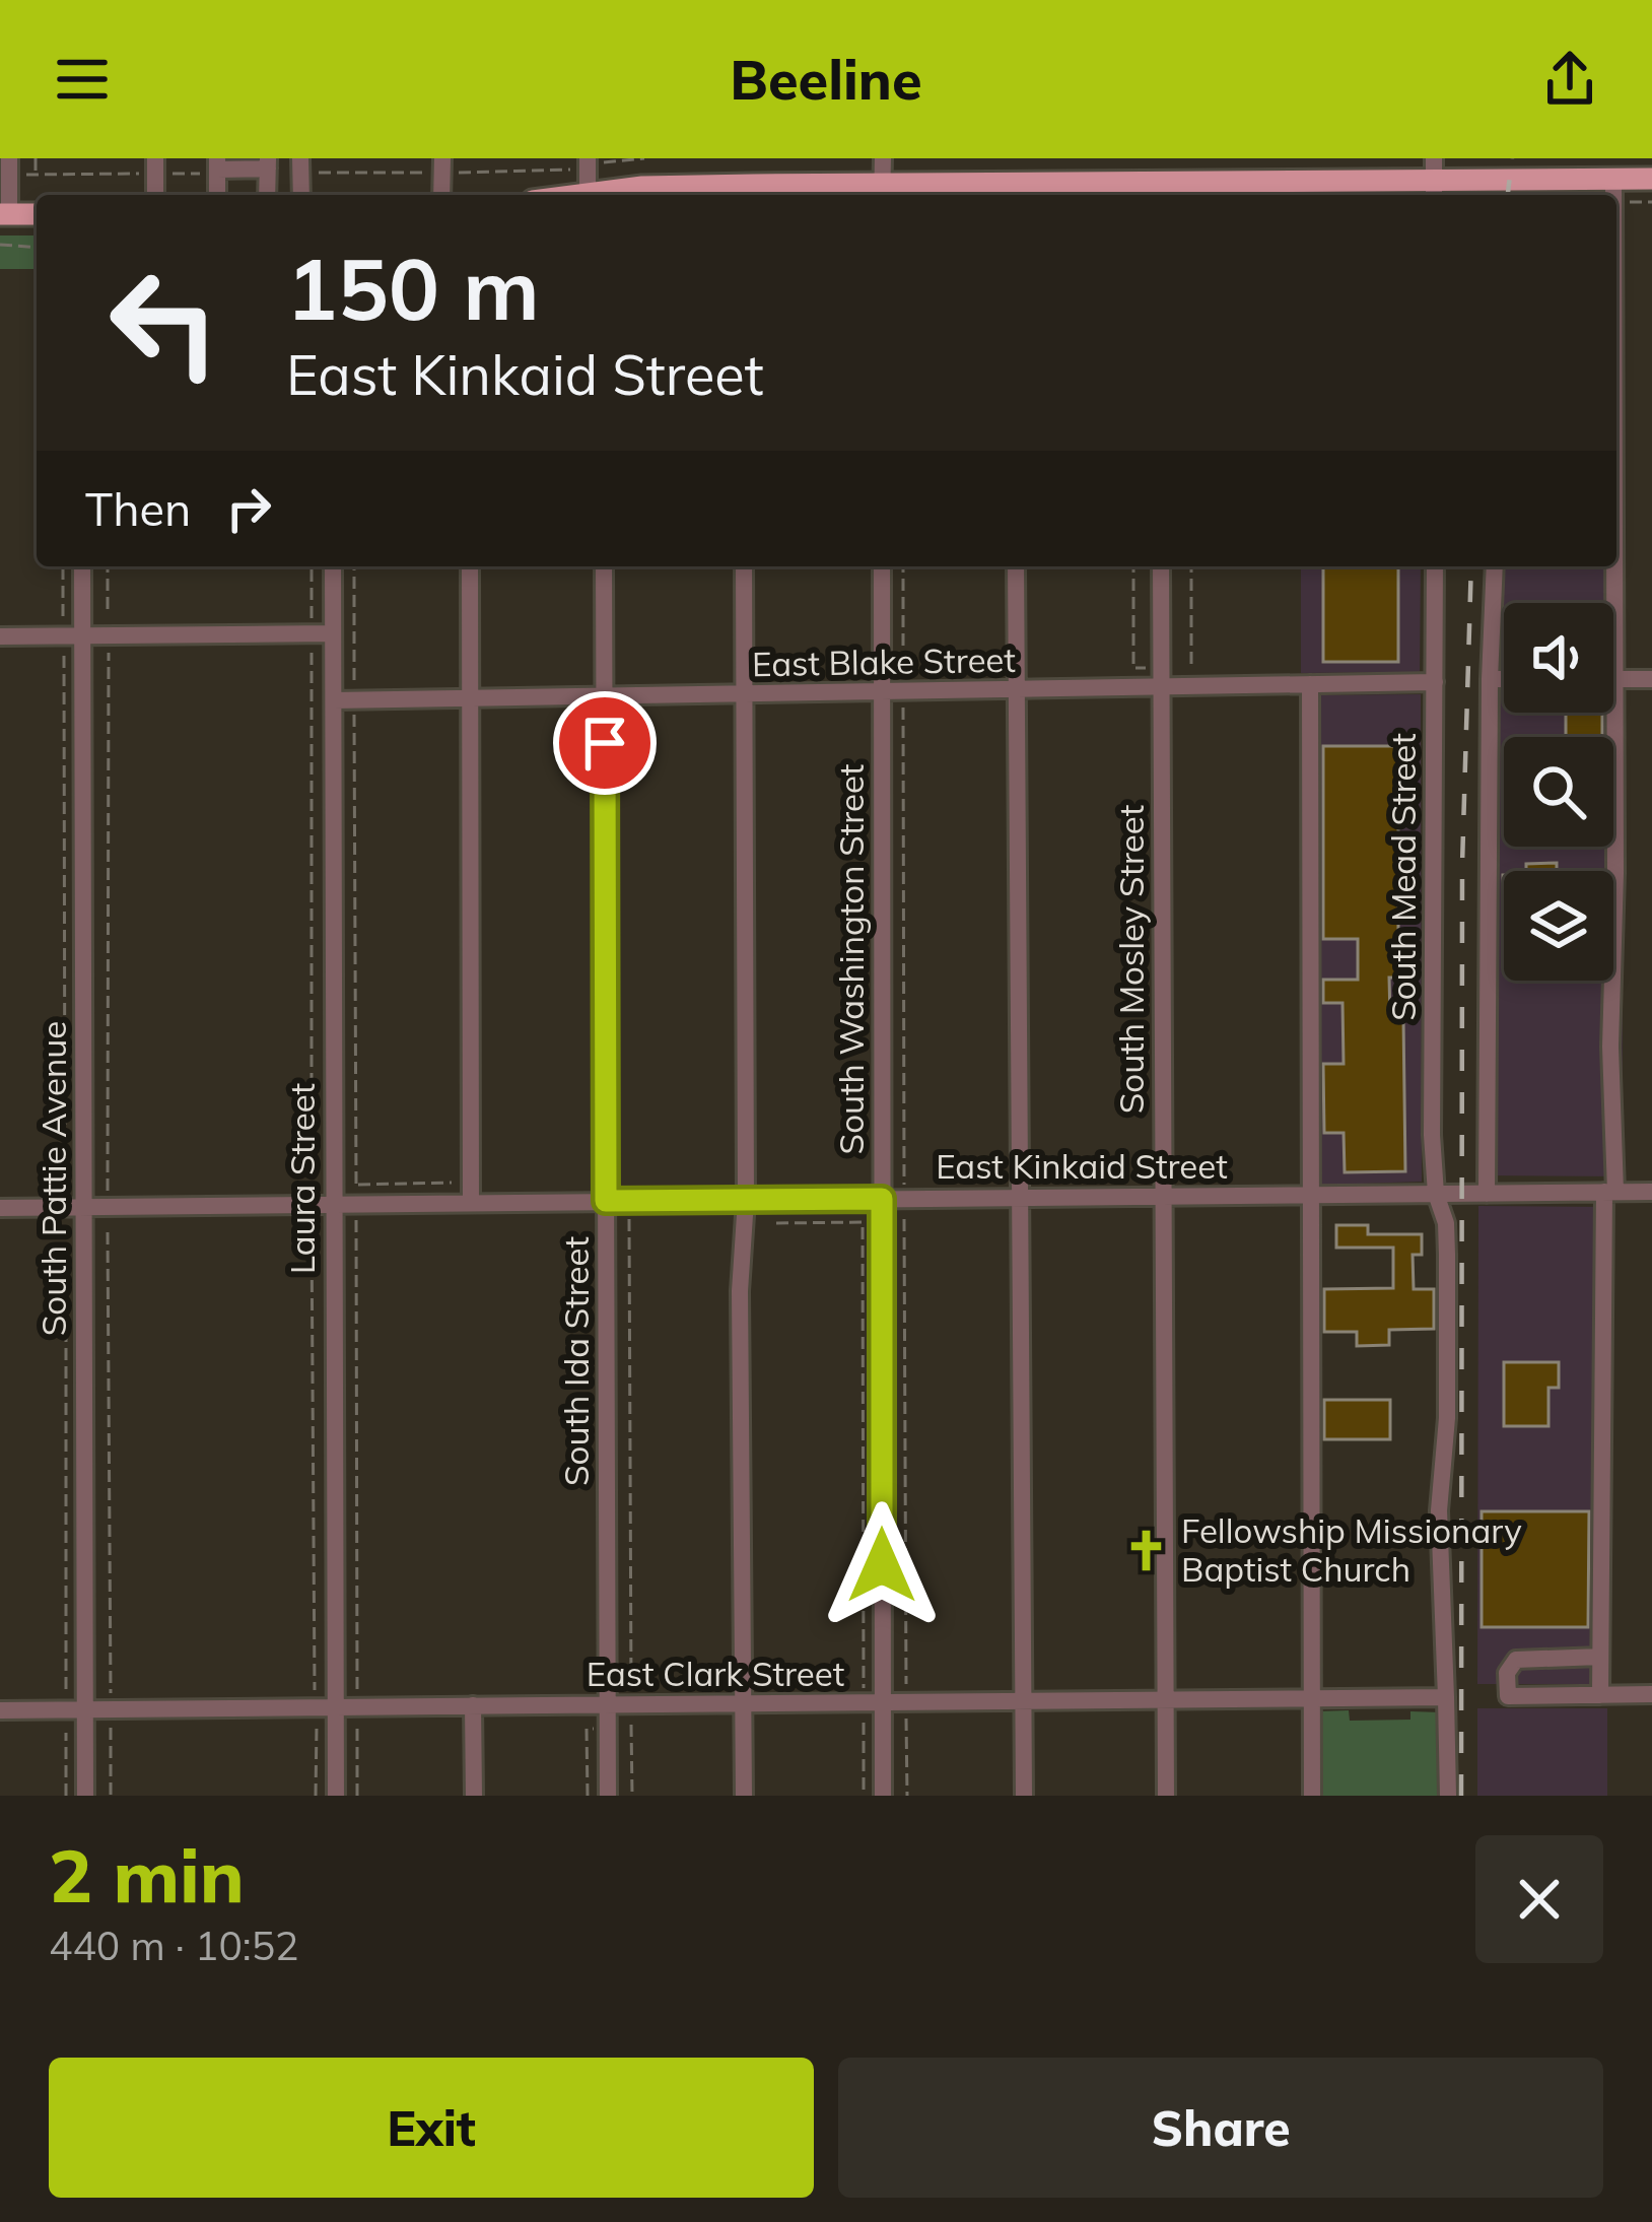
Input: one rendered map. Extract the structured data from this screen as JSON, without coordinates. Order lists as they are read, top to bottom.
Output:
{
  "streets": {
    "street": [
      "East Blake Street",
      "South Mead Street",
      "South Washington Street",
      "South Mosley Street",
      "East Kinkaid Street",
      "South Pattie Avenue",
      "Laura Street",
      "South Ida Street",
      "East Clark Street"
    ]
  },
  "crossings": [
    ["East Blake Street", "South Mead Street"],
    ["East Blake Street", "South Washington Street"],
    ["East Blake Street", "South Mosley Street"],
    ["East Blake Street", "Laura Street"],
    ["East Blake Street", "South Ida Street"],
    ["South Mead Street", "East Kinkaid Street"],
    ["South Mead Street", "East Clark Street"],
    ["South Washington Street", "East Kinkaid Street"],
    ["South Washington Street", "East Clark Street"],
    ["South Mosley Street", "East Kinkaid Street"],
    ["South Mosley Street", "East Clark Street"],
    ["East Kinkaid Street", "South Pattie Avenue"],
    ["East Kinkaid Street", "Laura Street"],
    ["East Kinkaid Street", "South Ida Street"],
    ["South Pattie Avenue", "East Clark Street"],
    ["Laura Street", "East Clark Street"],
    ["South Ida Street", "East Clark Street"]
  ],
  "places": {
    "church": ["Fellowship Missionary Baptist Church"]
  },
  "page": {
    "header": "Beeline",
    "turn": ["150 m", "East Kinkaid Street"],
    "then": "Then",
    "heading": ["2 min", "440 m · 10:52"],
    "buttons": ["Exit", "Share"]
  }
}
